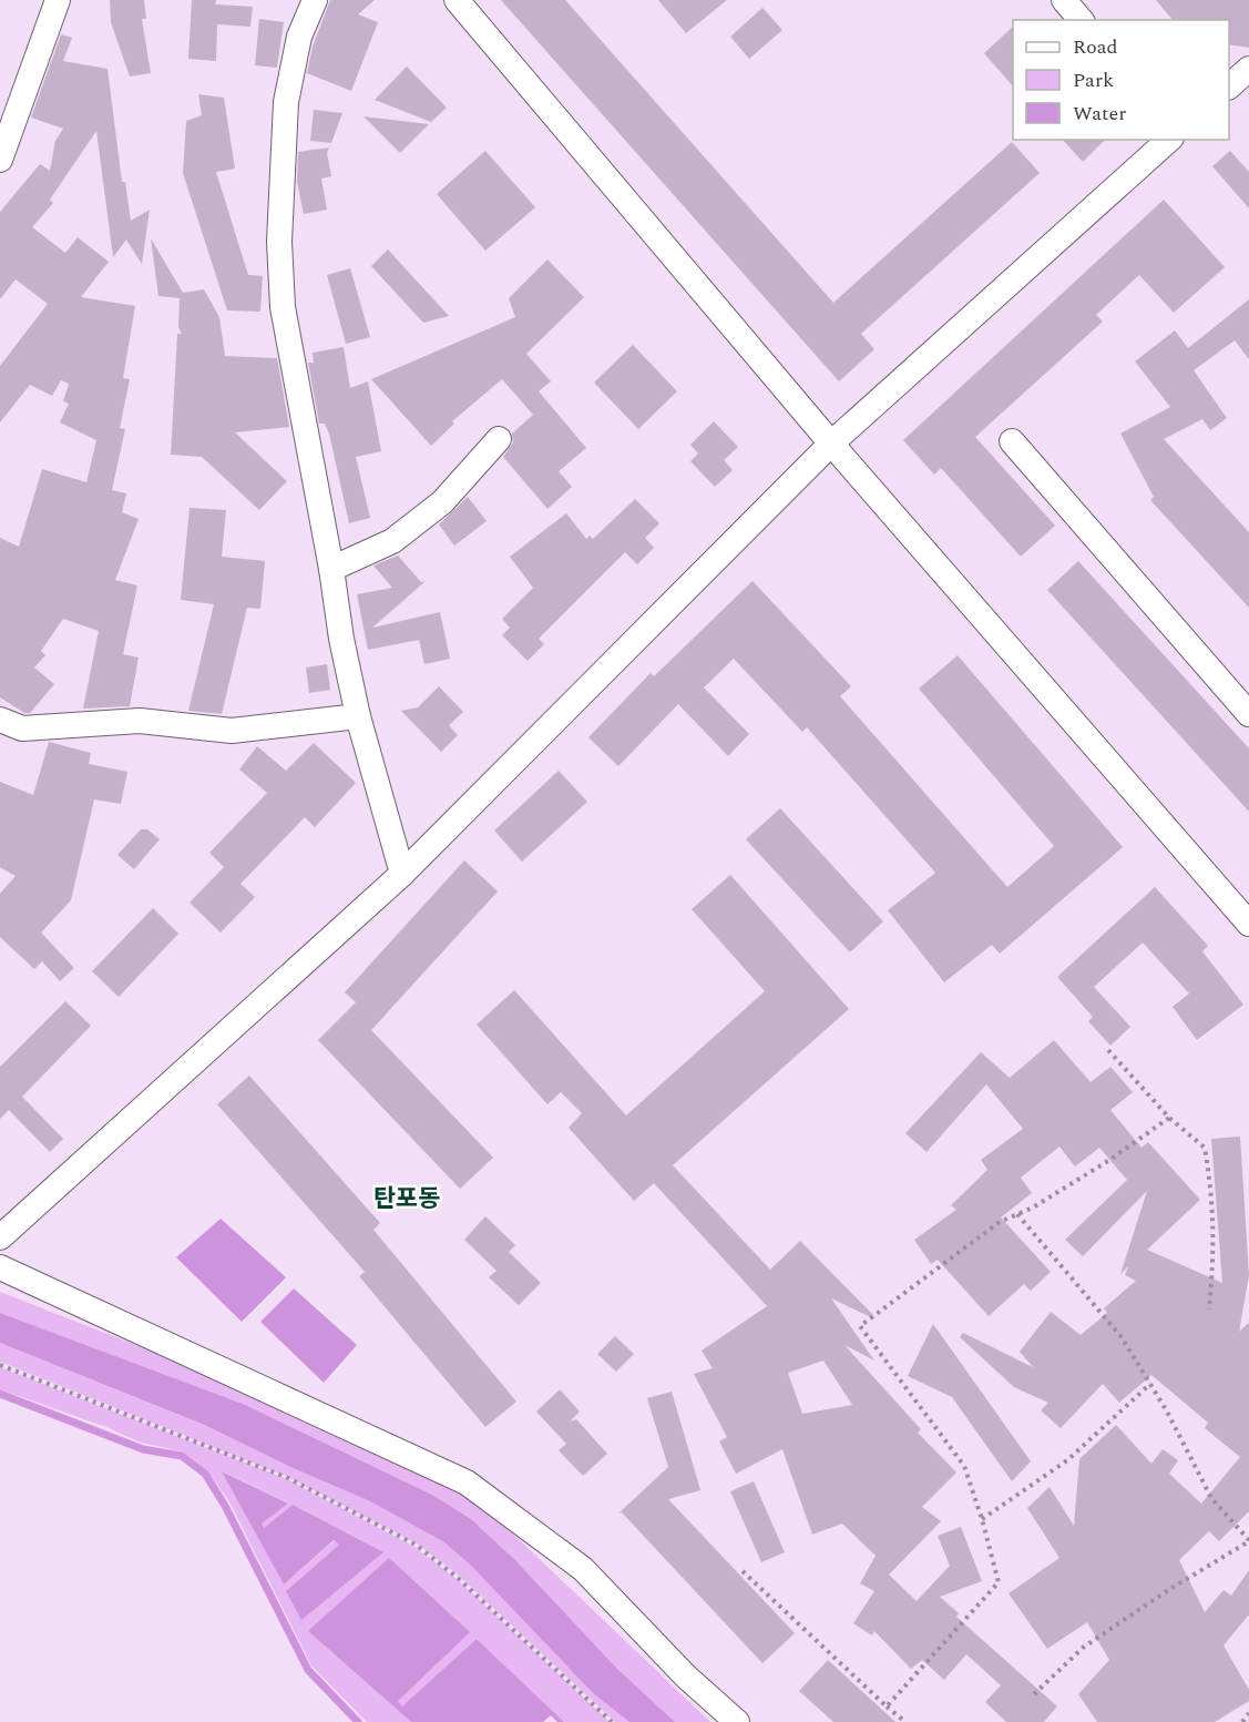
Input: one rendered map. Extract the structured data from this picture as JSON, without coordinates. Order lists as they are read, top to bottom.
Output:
{
  "districts": ["탄포동"],
  "legend": ["Road", "Park", "Water"]
}
